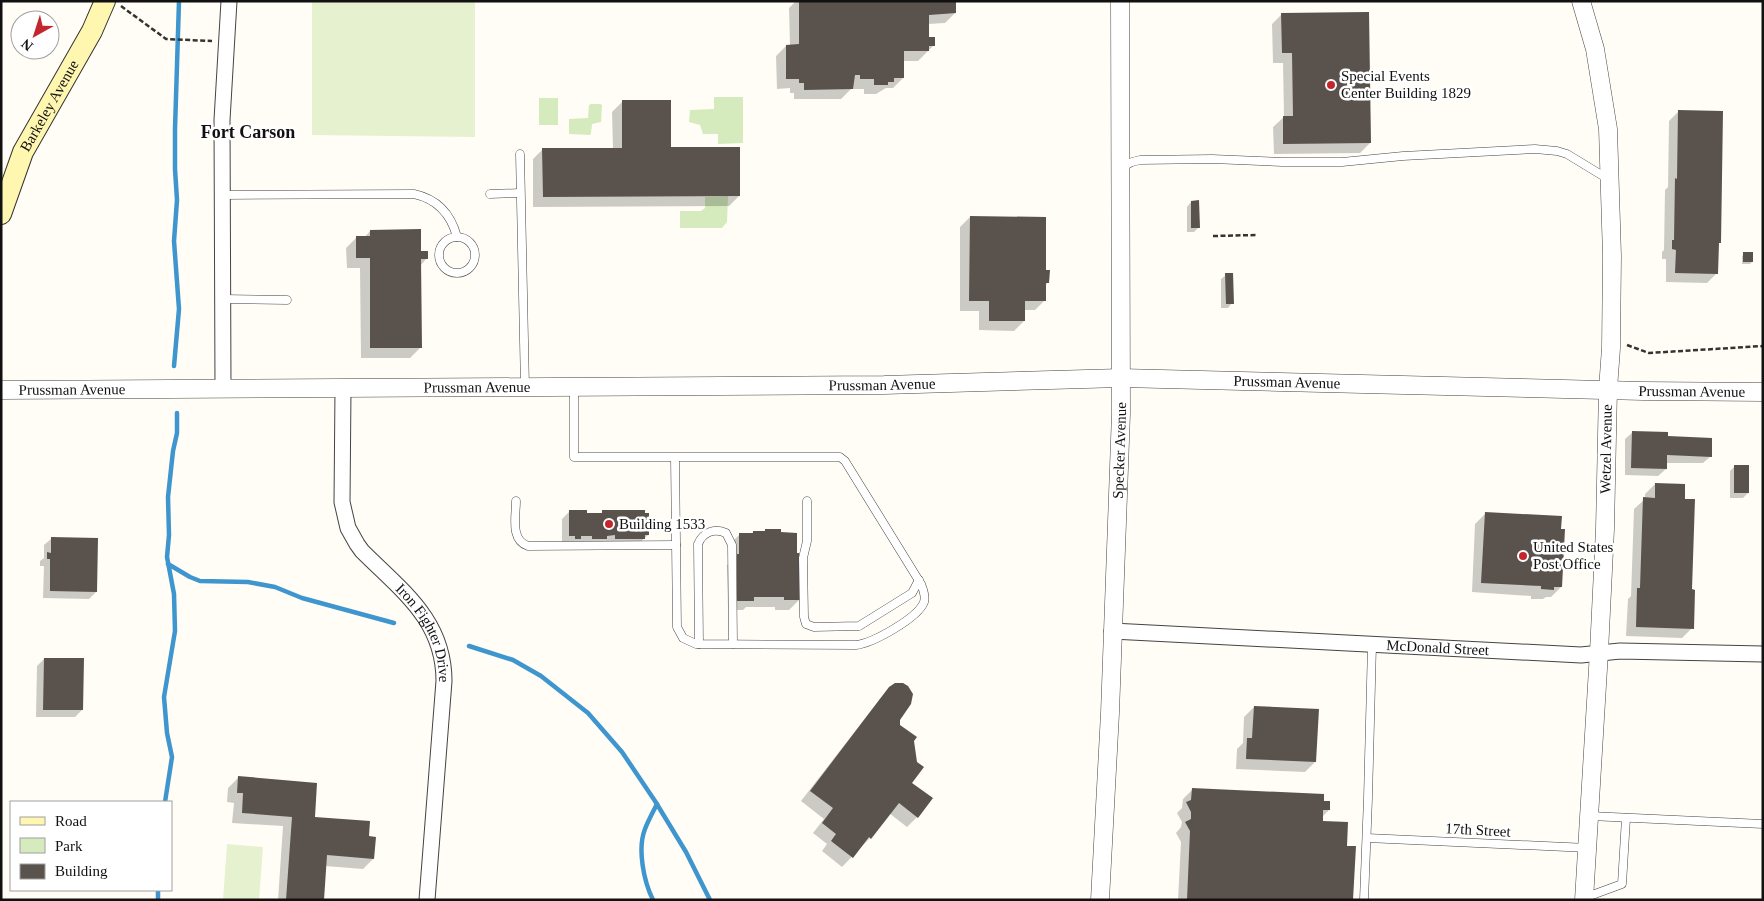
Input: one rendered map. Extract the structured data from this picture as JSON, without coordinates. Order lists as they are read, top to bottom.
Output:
{
  "streets": {
    "main road": ["Barkeley Avenue"],
    "street": [
      "Prussman Avenue",
      "Wetzel Avenue",
      "Specker Avenue",
      "Iron Fighter Drive",
      "McDonald Street"
    ],
    "lane": ["17th Street"]
  },
  "crossings": [
    ["Prussman Avenue", "Wetzel Avenue"],
    ["Prussman Avenue", "Specker Avenue"],
    ["Prussman Avenue", "Iron Fighter Drive"],
    ["Wetzel Avenue", "McDonald Street"],
    ["Wetzel Avenue", "17th Street"],
    ["Specker Avenue", "McDonald Street"]
  ],
  "districts": ["Fort Carson"],
  "places": ["Special Events Center Building 1829", "Building 1533", "United States Post Office"],
  "legend": ["Road", "Park", "Building"],
  "north": "bottom left"
}
